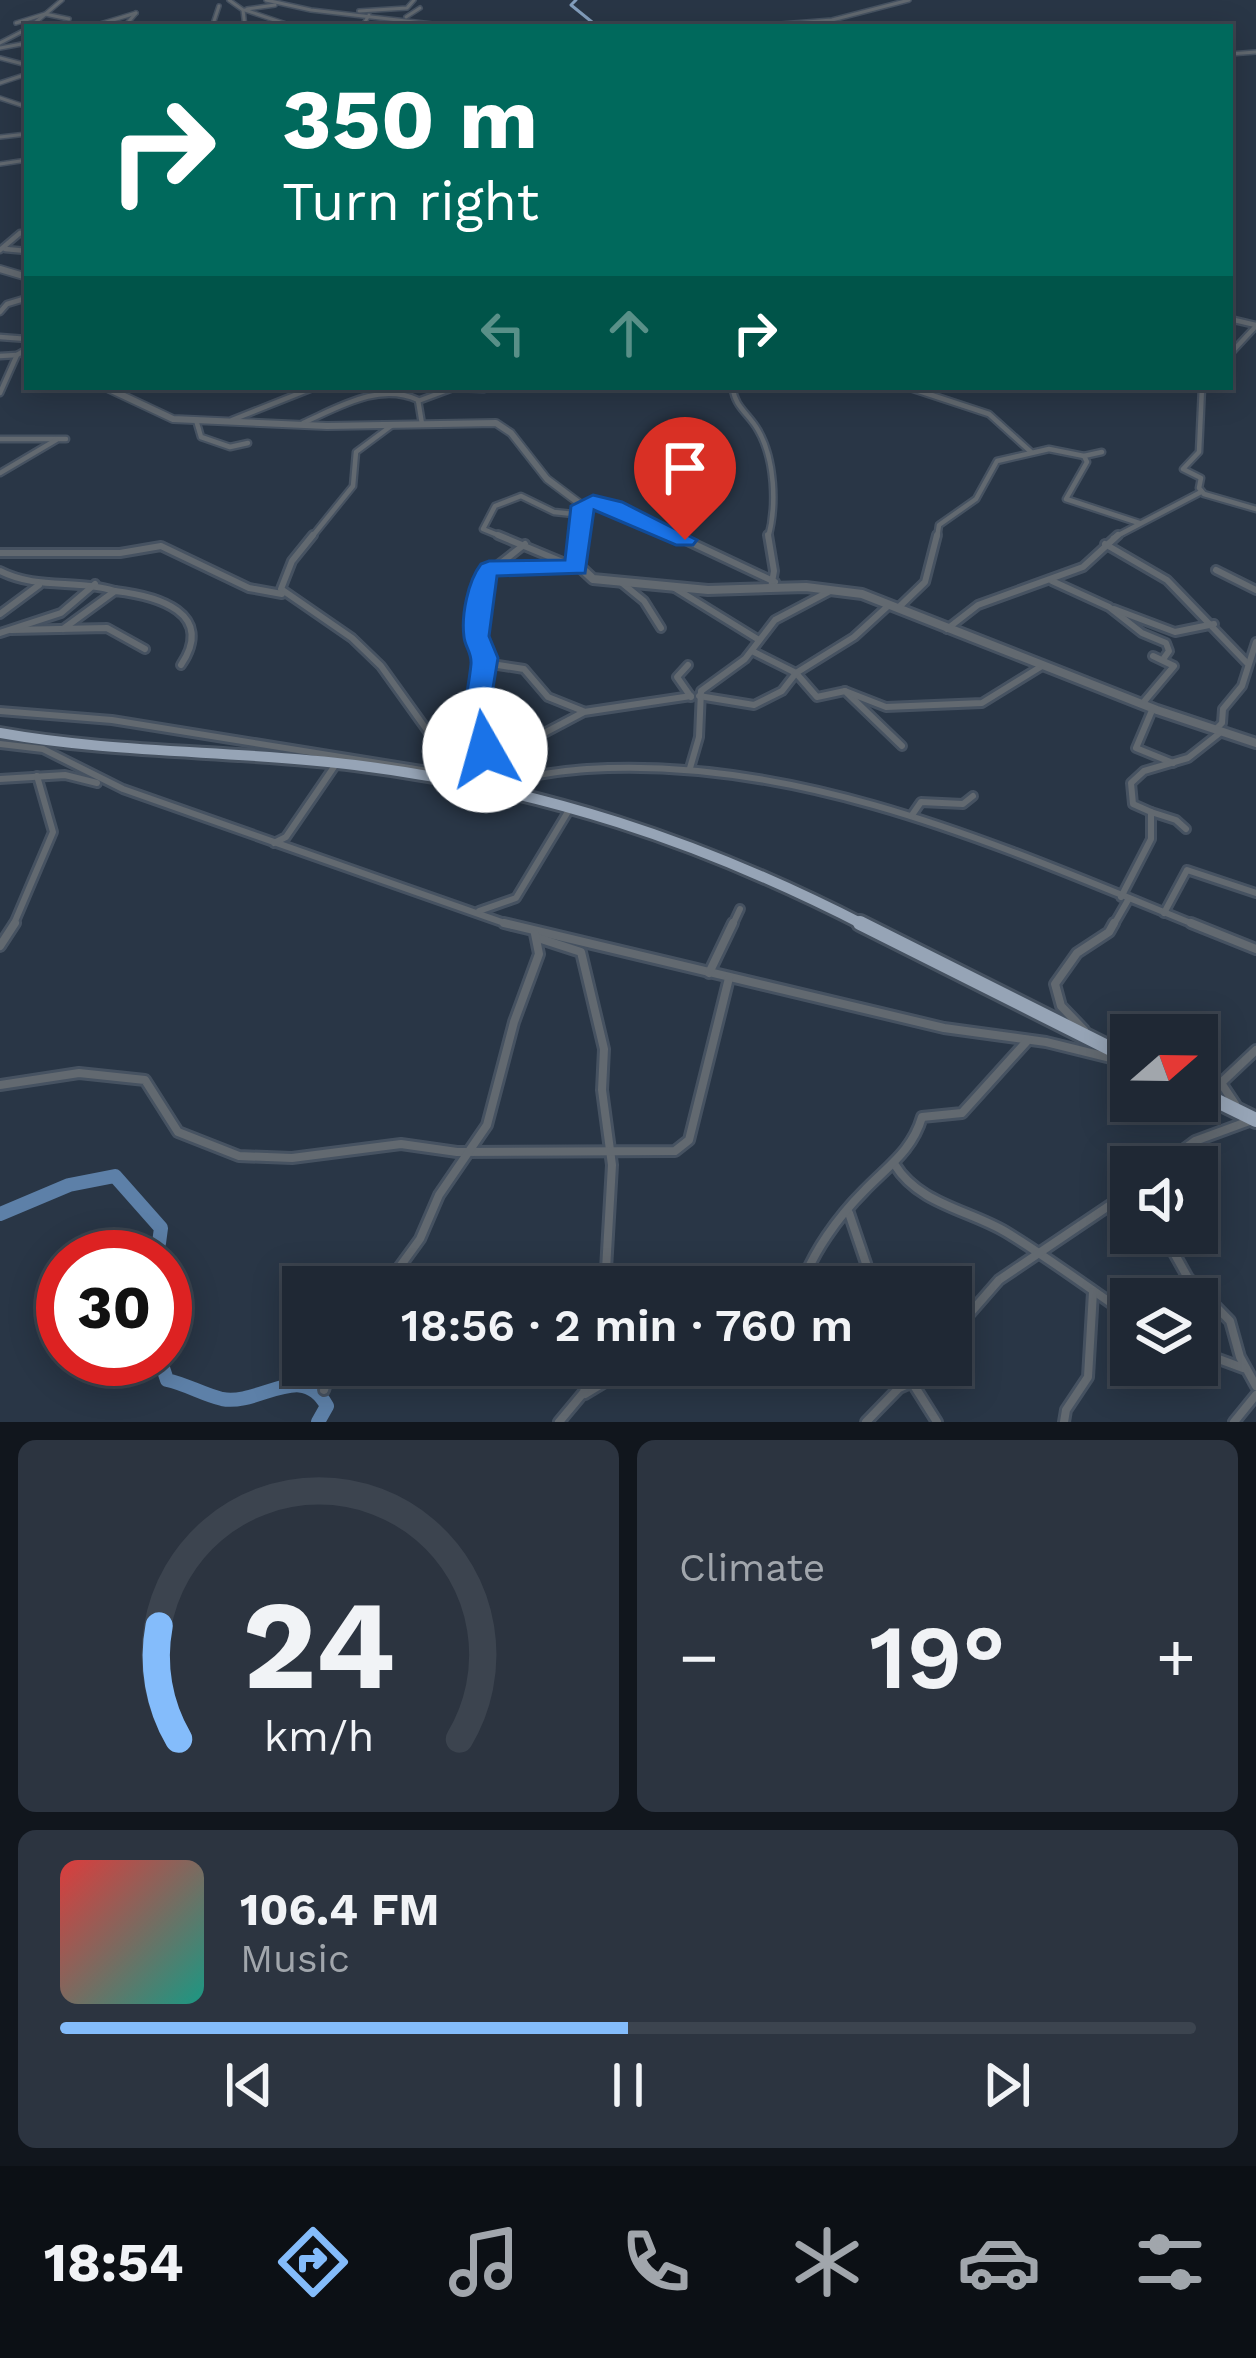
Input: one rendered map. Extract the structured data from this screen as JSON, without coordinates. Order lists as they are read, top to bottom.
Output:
{
  "north": "right",
  "page": {
    "turn": ["350 m", "Turn right"],
    "limit": "30",
    "trip": "18:56 · 2 min · 760 m",
    "tile": "Climate",
    "heat": ["−", "19°", "+"],
    "song": ["106.4 FM", "Music"],
    "tabs": "18:54",
    "gauge": ["24", "km/h"]
  }
}
